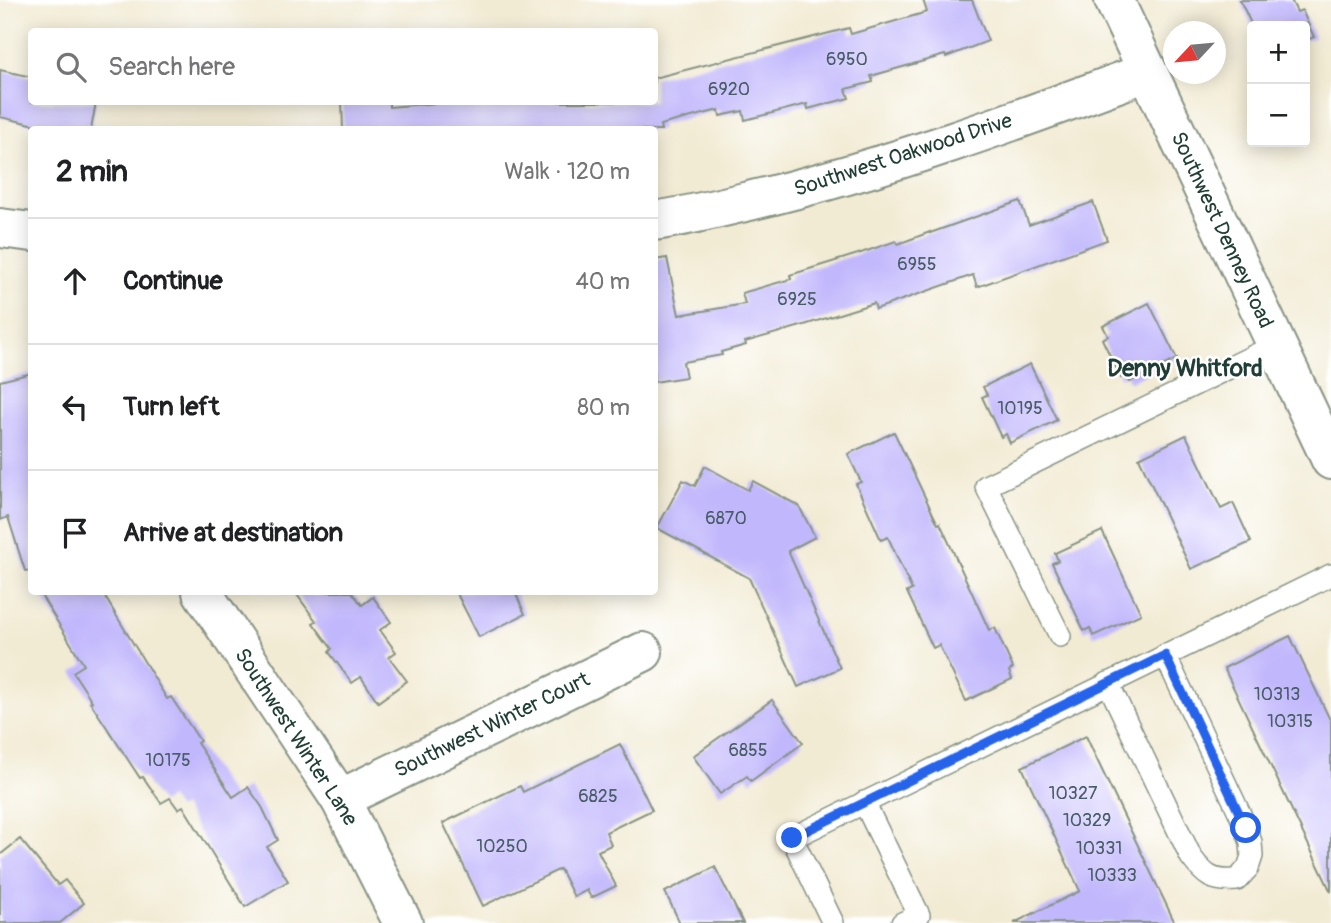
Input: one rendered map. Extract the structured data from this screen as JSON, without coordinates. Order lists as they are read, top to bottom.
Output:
{
  "streets": {
    "street": [
      "Southwest Oakwood Drive",
      "Southwest Denney Road",
      "Southwest Winter Court",
      "Southwest Winter Lane"
    ]
  },
  "crossings": [
    ["Southwest Oakwood Drive", "Southwest Denney Road"],
    ["Southwest Winter Court", "Southwest Winter Lane"]
  ],
  "districts": ["Denny Whitford"],
  "house_numbers": [
    "6950",
    "6920",
    "6955",
    "6925",
    "10195",
    "6870",
    "10313",
    "10315",
    "6855",
    "10175",
    "10327",
    "6825",
    "10329",
    "10250",
    "10331",
    "10333"
  ],
  "north": "bottom left",
  "page": {
    "map_buttons": ["+", "−"],
    "search": "Search here",
    "heading": ["2 min", "Walk · 120 m"],
    "list": [
      ["Continue", "40 m"],
      ["Turn left", "80 m"],
      "Arrive at destination"
    ]
  }
}
